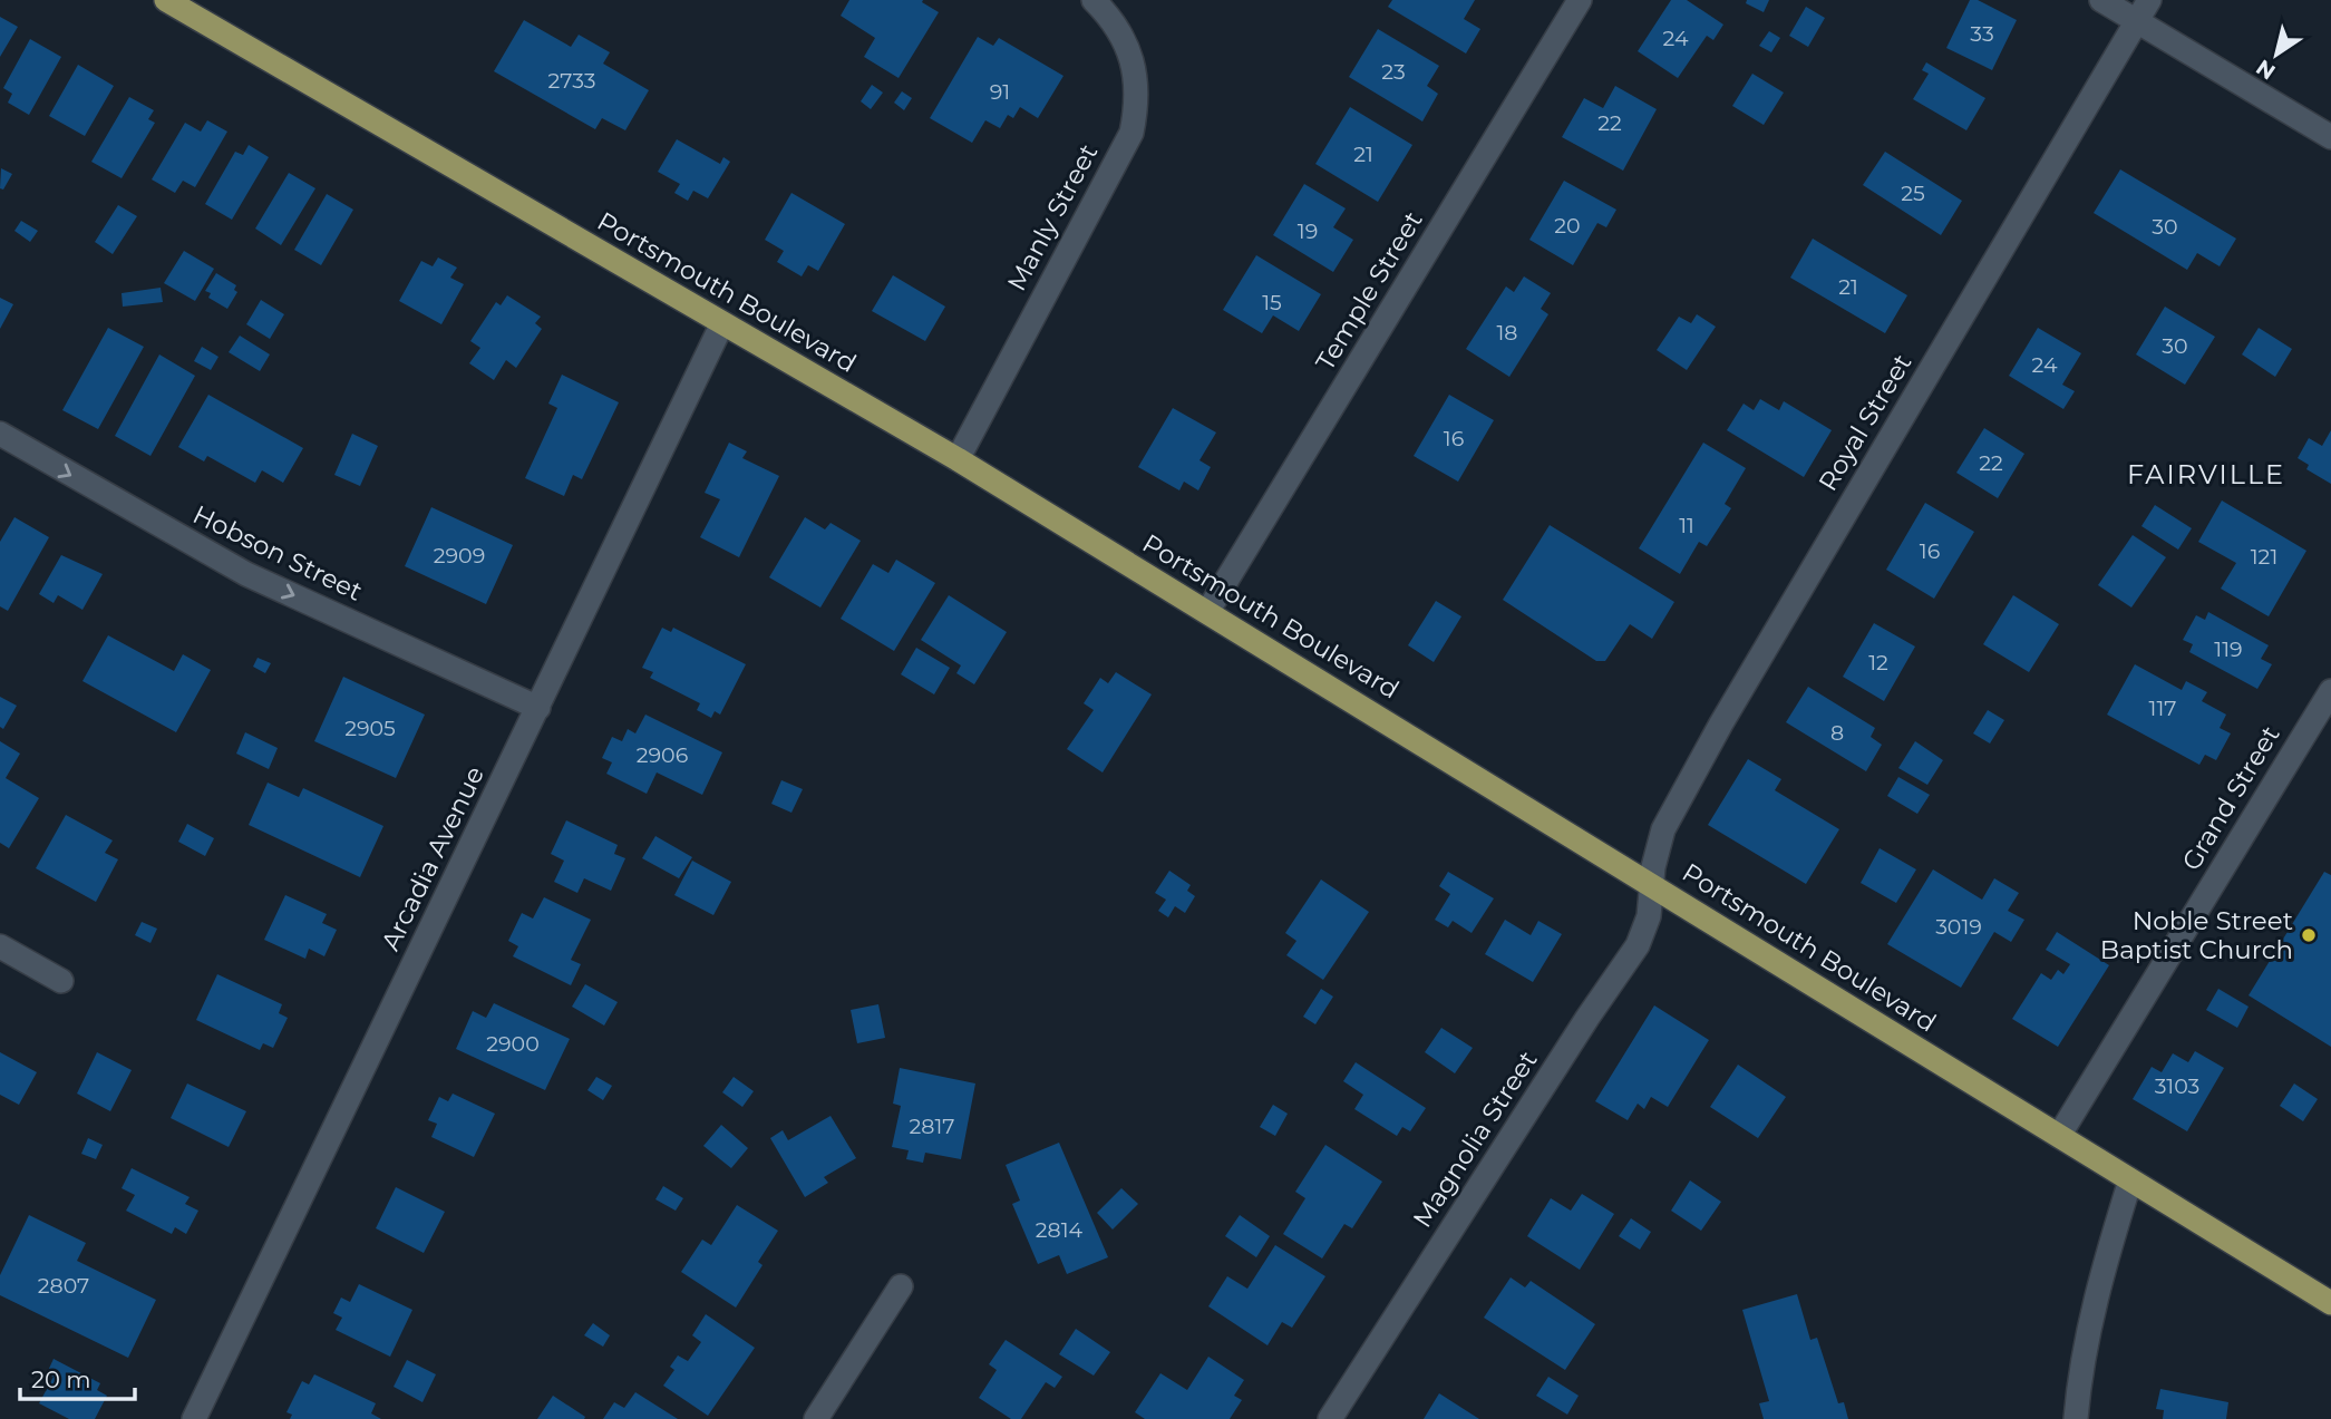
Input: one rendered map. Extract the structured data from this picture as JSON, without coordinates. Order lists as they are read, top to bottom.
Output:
{
  "streets": {
    "main road": ["Portsmouth Boulevard"],
    "street": [
      "Manly Street",
      "Temple Street",
      "Royal Street",
      "Hobson Street",
      "Grand Street",
      "Arcadia Avenue",
      "Magnolia Street"
    ]
  },
  "crossings": [
    ["Manly Street", "Portsmouth Boulevard"],
    ["Temple Street", "Portsmouth Boulevard"],
    ["Portsmouth Boulevard", "Royal Street"],
    ["Portsmouth Boulevard", "Grand Street"],
    ["Portsmouth Boulevard", "Arcadia Avenue"],
    ["Portsmouth Boulevard", "Magnolia Street"],
    ["Royal Street", "Magnolia Street"],
    ["Hobson Street", "Arcadia Avenue"]
  ],
  "one_way": ["Hobson Street"],
  "districts": ["FAIRVILLE"],
  "places": ["Noble Street Baptist Church"],
  "house_numbers": [
    "33",
    "24",
    "23",
    "2733",
    "91",
    "22",
    "21",
    "25",
    "20",
    "30",
    "19",
    "21",
    "15",
    "18",
    "30",
    "24",
    "16",
    "22",
    "11",
    "16",
    "2909",
    "121",
    "119",
    "12",
    "117",
    "2905",
    "8",
    "2906",
    "3019",
    "2900",
    "3103",
    "2817",
    "2814",
    "2807"
  ],
  "scale_bar": "20 m",
  "north": "bottom left"
}
